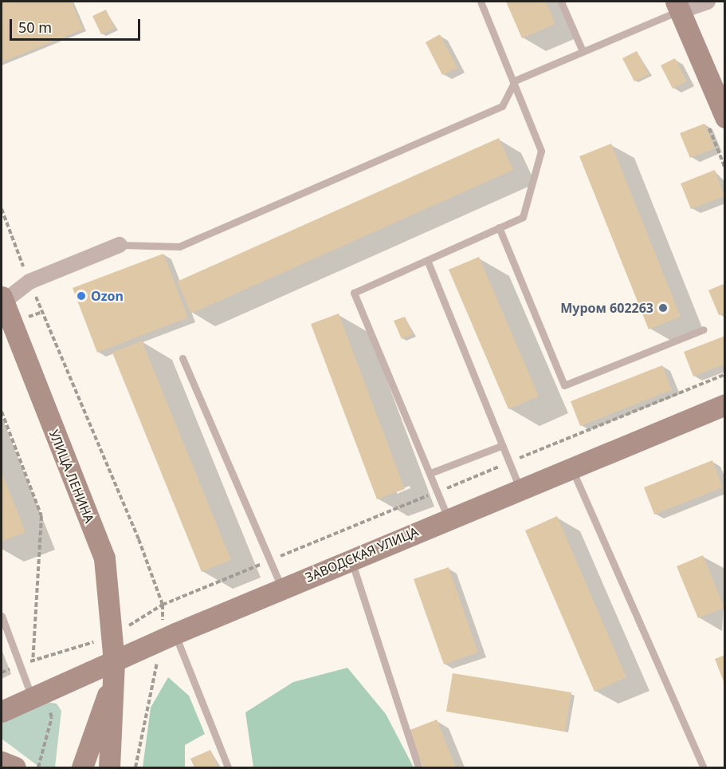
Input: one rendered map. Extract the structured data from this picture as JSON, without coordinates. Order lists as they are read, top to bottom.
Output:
{
  "streets": {
    "street": ["УЛИЦА ЛЕНИНА", "ЗАВОДСКАЯ УЛИЦА"]
  },
  "crossings": [
    ["УЛИЦА ЛЕНИНА", "ЗАВОДСКАЯ УЛИЦА"]
  ],
  "places": ["Ozon", "Муром 602263"],
  "scale_bar": "50 m"
}
